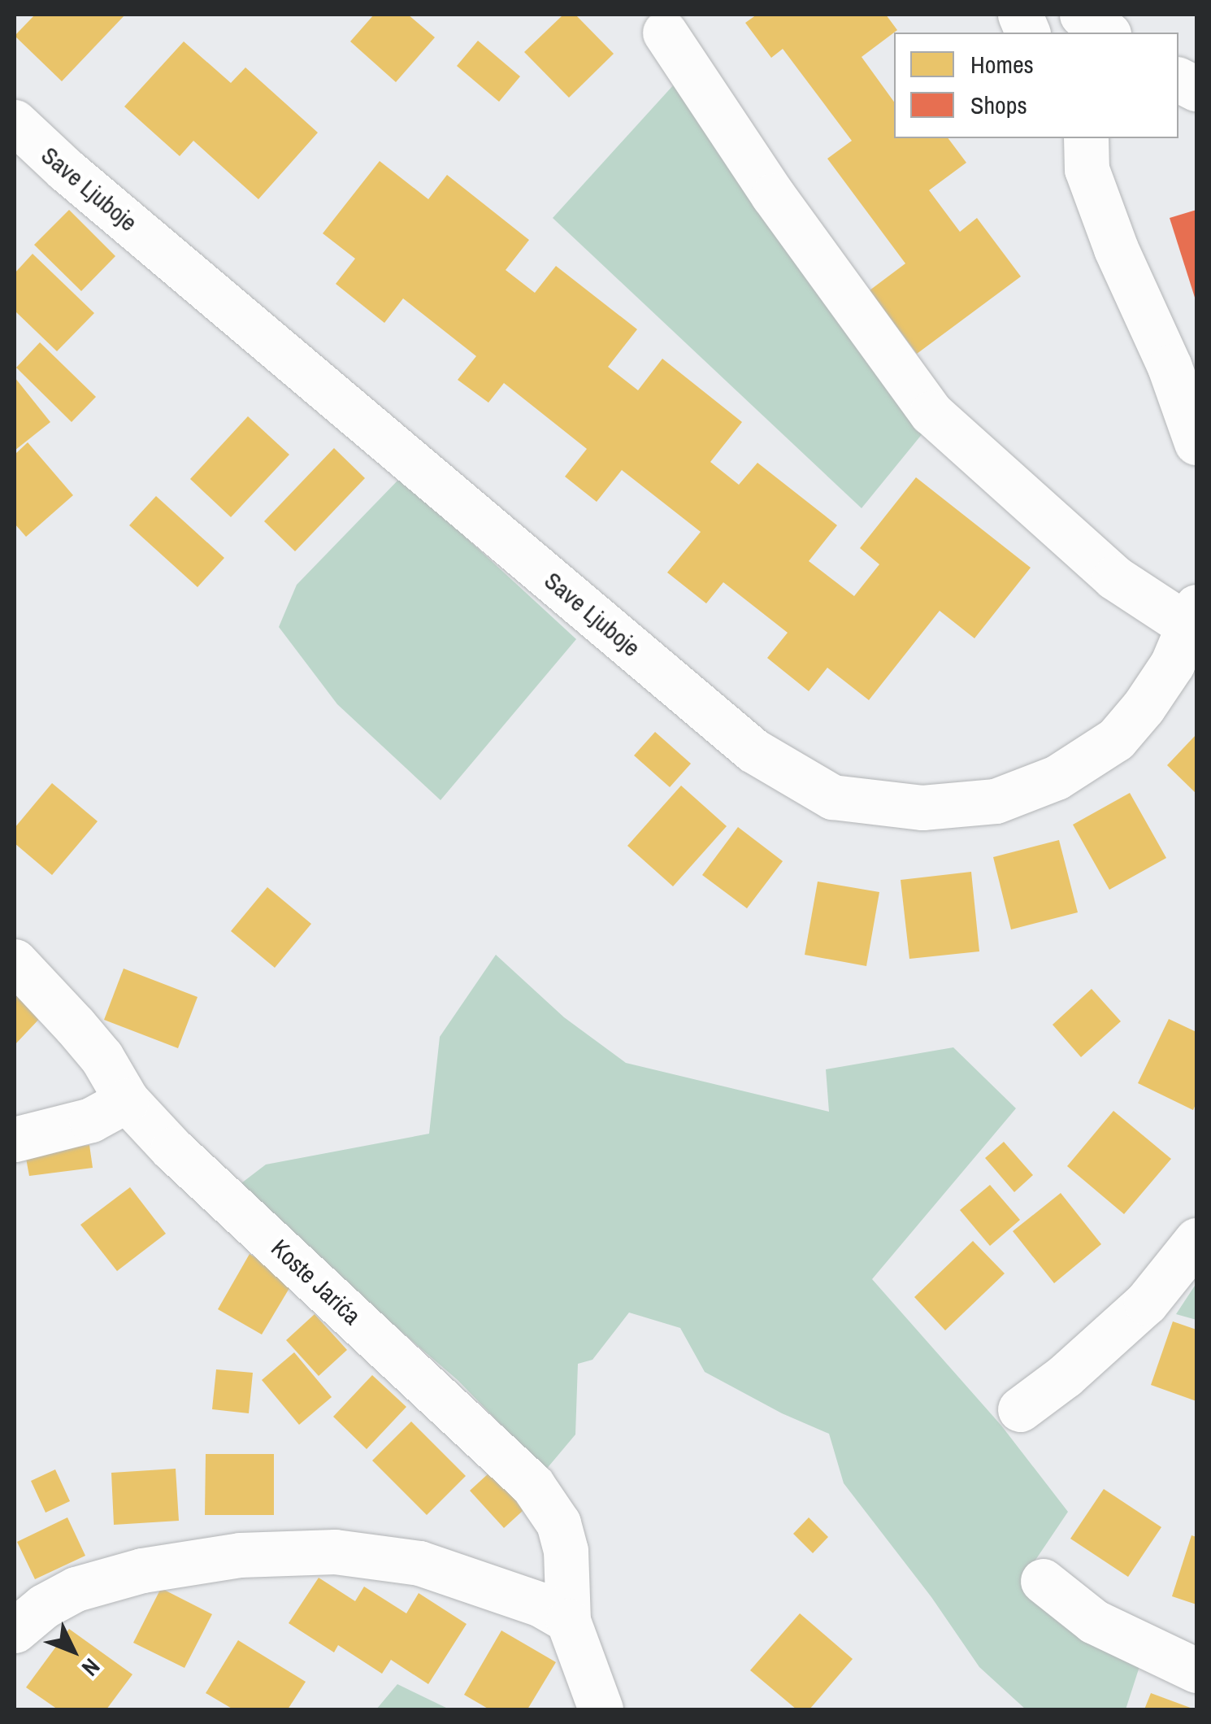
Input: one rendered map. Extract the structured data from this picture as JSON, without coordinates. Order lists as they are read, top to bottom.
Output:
{
  "streets": {
    "street": ["Save Ljuboje", "Koste Jarića"]
  },
  "legend": ["Homes", "Shops"],
  "north": "bottom right"
}
